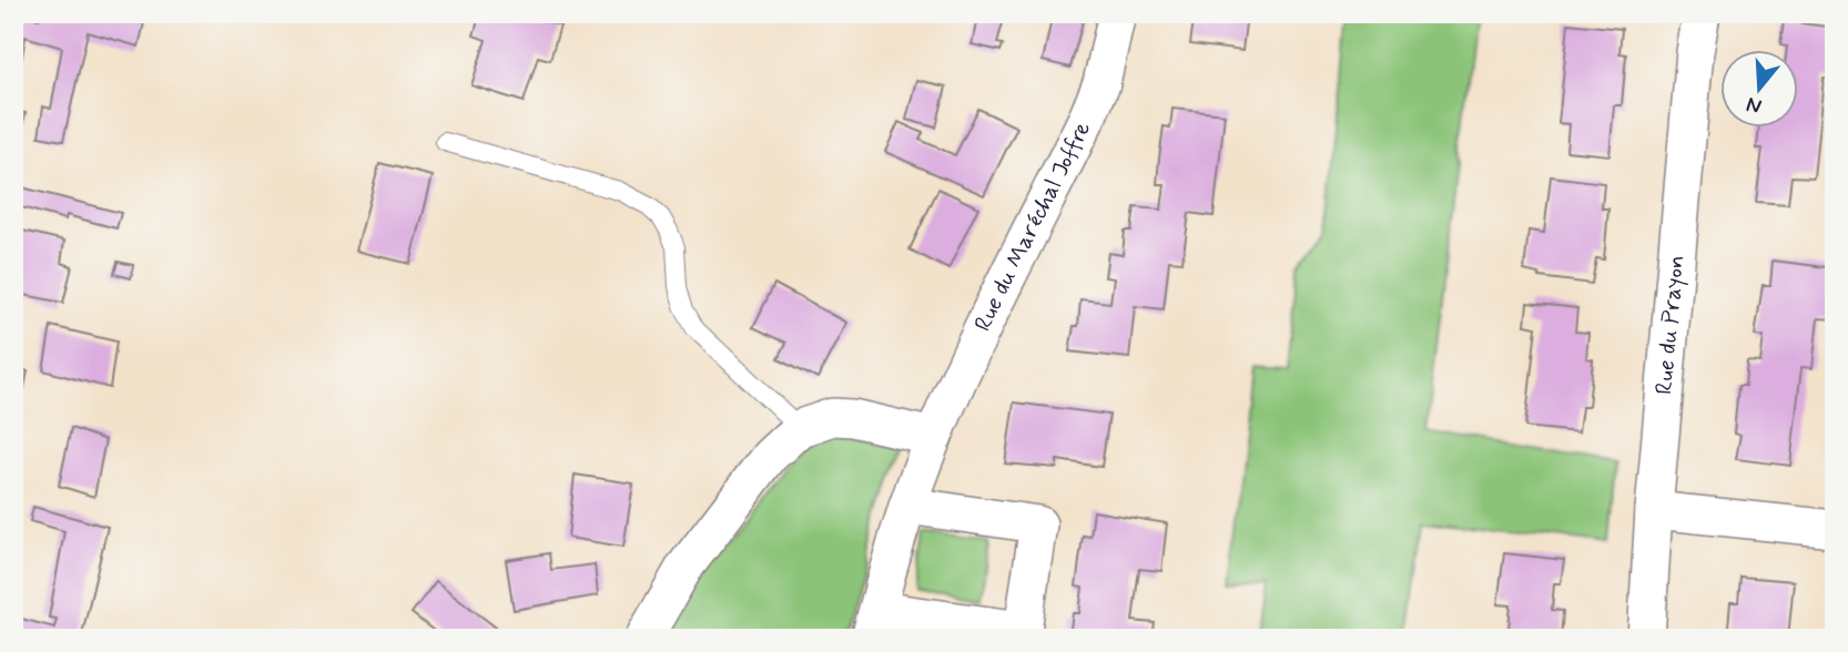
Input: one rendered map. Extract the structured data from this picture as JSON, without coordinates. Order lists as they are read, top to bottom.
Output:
{
  "streets": {
    "street": ["Rue du Maréchal Joffre", "Rue du Prayon"]
  },
  "north": "bottom"
}
